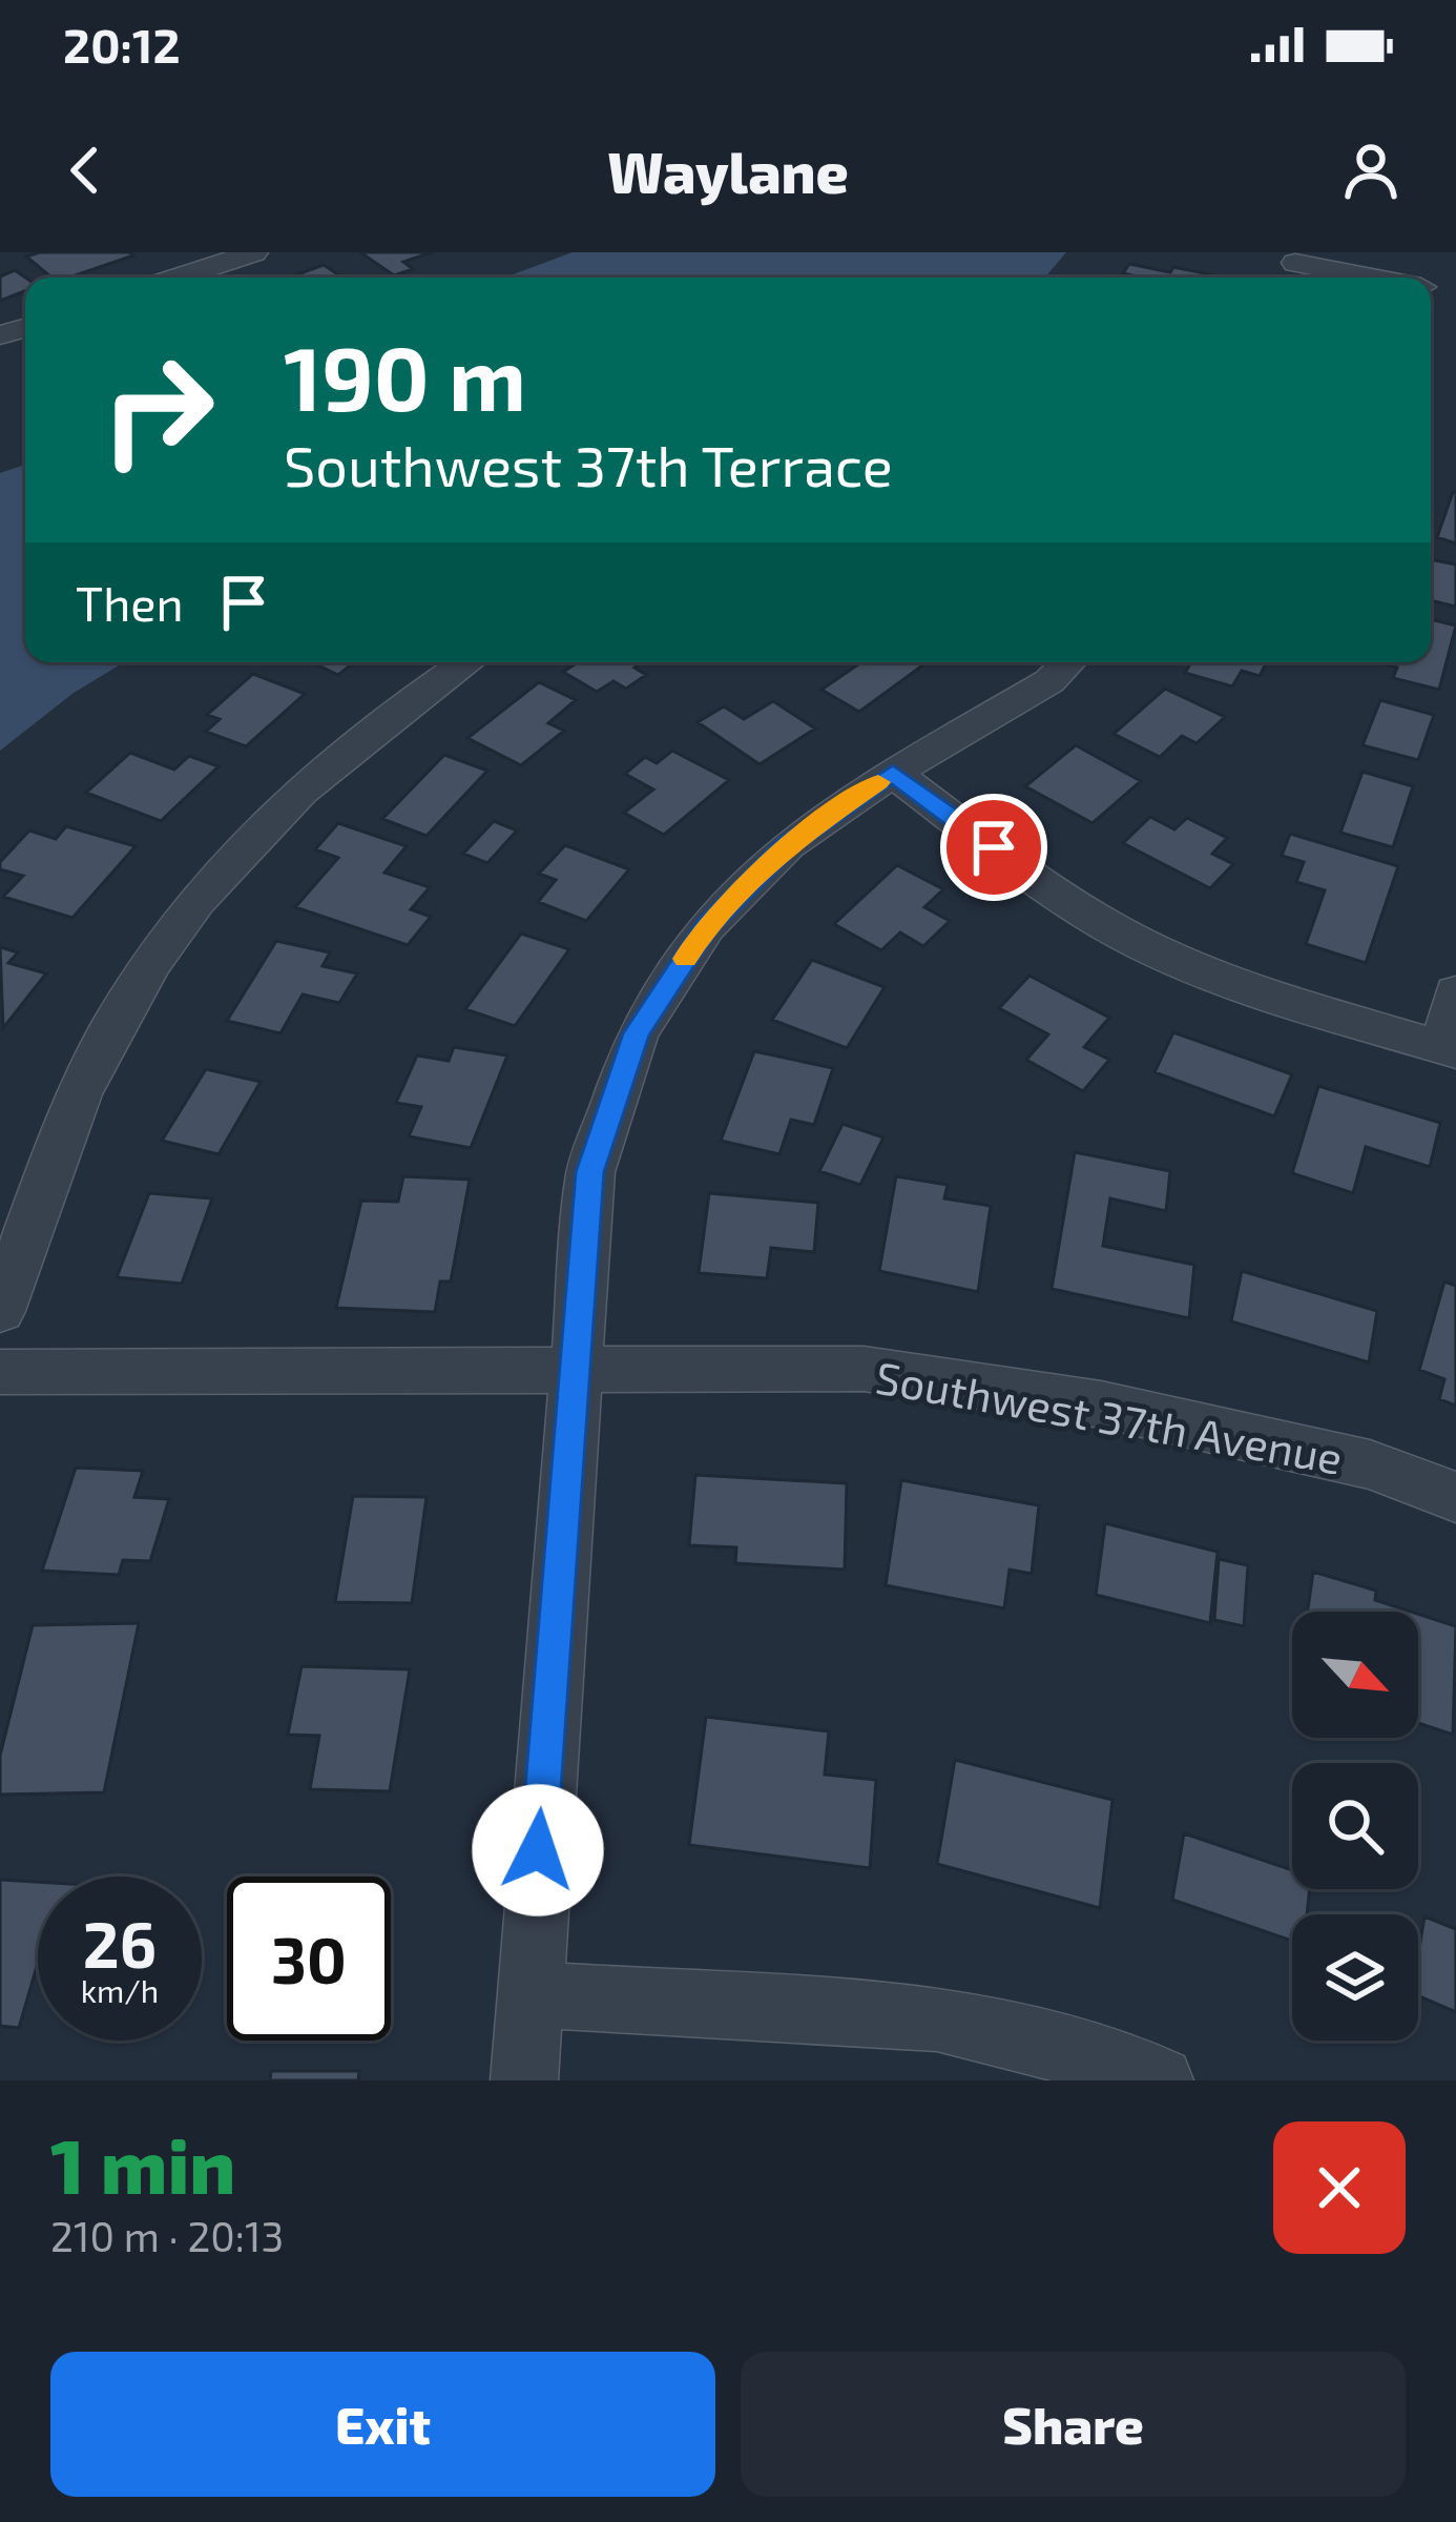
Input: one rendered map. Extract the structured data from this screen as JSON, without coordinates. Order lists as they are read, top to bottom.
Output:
{
  "streets": {
    "street": ["Southwest 37th Avenue"]
  },
  "north": "bottom right",
  "page": {
    "status": "20:12",
    "header": "Waylane",
    "turn": ["190 m", "Southwest 37th Terrace"],
    "then": "Then",
    "speed": "26 km/h",
    "limit": "30",
    "heading": ["1 min", "210 m · 20:13"],
    "buttons": ["Exit", "Share"]
  }
}
